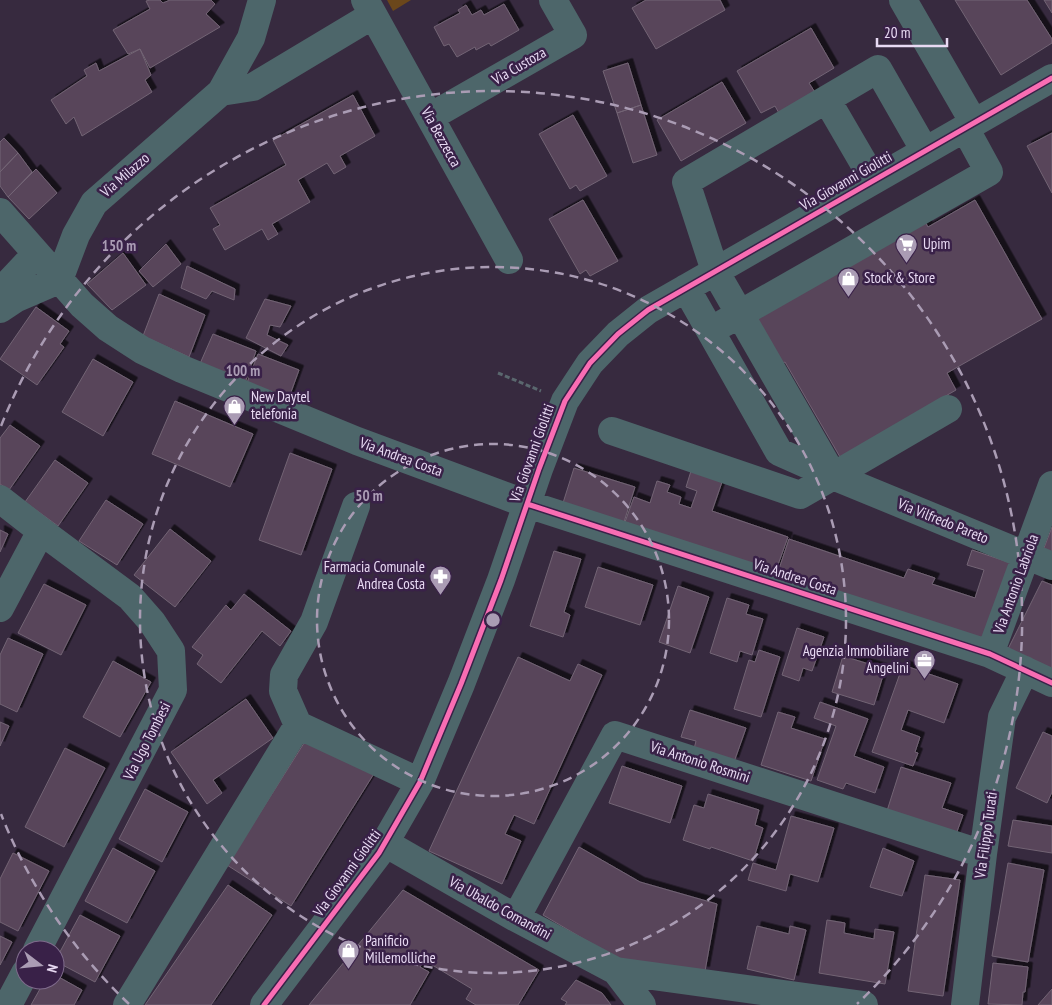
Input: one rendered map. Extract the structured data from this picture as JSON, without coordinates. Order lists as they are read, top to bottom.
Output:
{
  "streets": {
    "street": [
      "Via Custoza",
      "Via Bezzecca",
      "Via Milazzo",
      "Via Giovanni Giolitti",
      "Via Andrea Costa",
      "Via Vilfredo Pareto",
      "Via Antonio Labriola",
      "Via Ugo Tombesi",
      "Via Antonio Rosmini",
      "Via Filippo Turati",
      "Via Ubaldo Comandini"
    ]
  },
  "crossings": [
    ["Via Custoza", "Via Bezzecca"],
    ["Via Milazzo", "Via Andrea Costa"],
    ["Via Giovanni Giolitti", "Via Andrea Costa"],
    ["Via Giovanni Giolitti", "Via Vilfredo Pareto"],
    ["Via Giovanni Giolitti", "Via Ubaldo Comandini"],
    ["Via Andrea Costa", "Via Antonio Labriola"],
    ["Via Andrea Costa", "Via Filippo Turati"],
    ["Via Vilfredo Pareto", "Via Antonio Labriola"],
    ["Via Antonio Rosmini", "Via Filippo Turati"],
    ["Via Antonio Rosmini", "Via Ubaldo Comandini"]
  ],
  "places": {
    "supermarket": ["Upim"],
    "shop": ["Stock & Store", "New Daytel telefonia", "Panificio Millemolliche"],
    "pharmacy": ["Farmacia Comunale Andrea Costa"],
    "office": ["Agenzia Immobiliare Angelini"]
  },
  "scale_bar": "20 m",
  "north": "right",
  "rings": ["150 m", "100 m", "50 m"]
}
